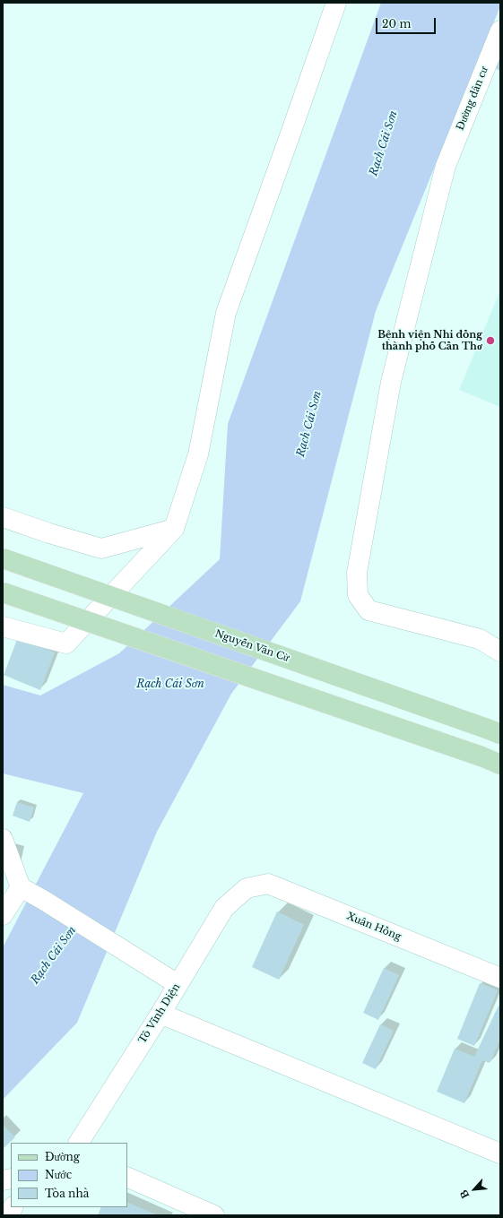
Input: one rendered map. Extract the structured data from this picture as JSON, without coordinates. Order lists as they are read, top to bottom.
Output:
{
  "streets": {
    "main road": ["Nguyễn Văn Cừ"],
    "street": ["Đường dân cư", "Xuân Hồng", "Tô Vĩnh Diện"]
  },
  "crossings": [
    ["Xuân Hồng", "Tô Vĩnh Diện"]
  ],
  "water": ["Rạch Cái Sơn"],
  "places": ["Bệnh viện Nhi đồng thành phố Cần Thơ"],
  "legend": ["Đường", "Nước", "Tòa nhà"],
  "scale_bar": "20 m",
  "north": "bottom left"
}
